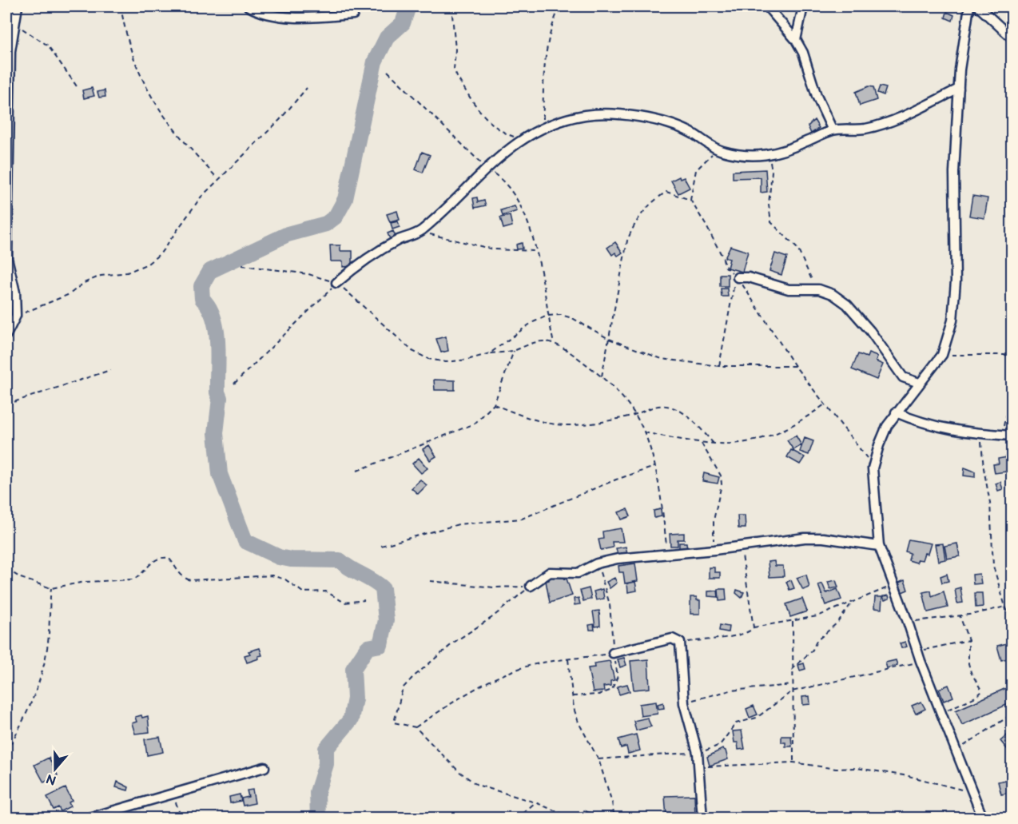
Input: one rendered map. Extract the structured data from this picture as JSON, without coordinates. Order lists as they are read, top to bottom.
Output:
{
  "north": "bottom"
}
